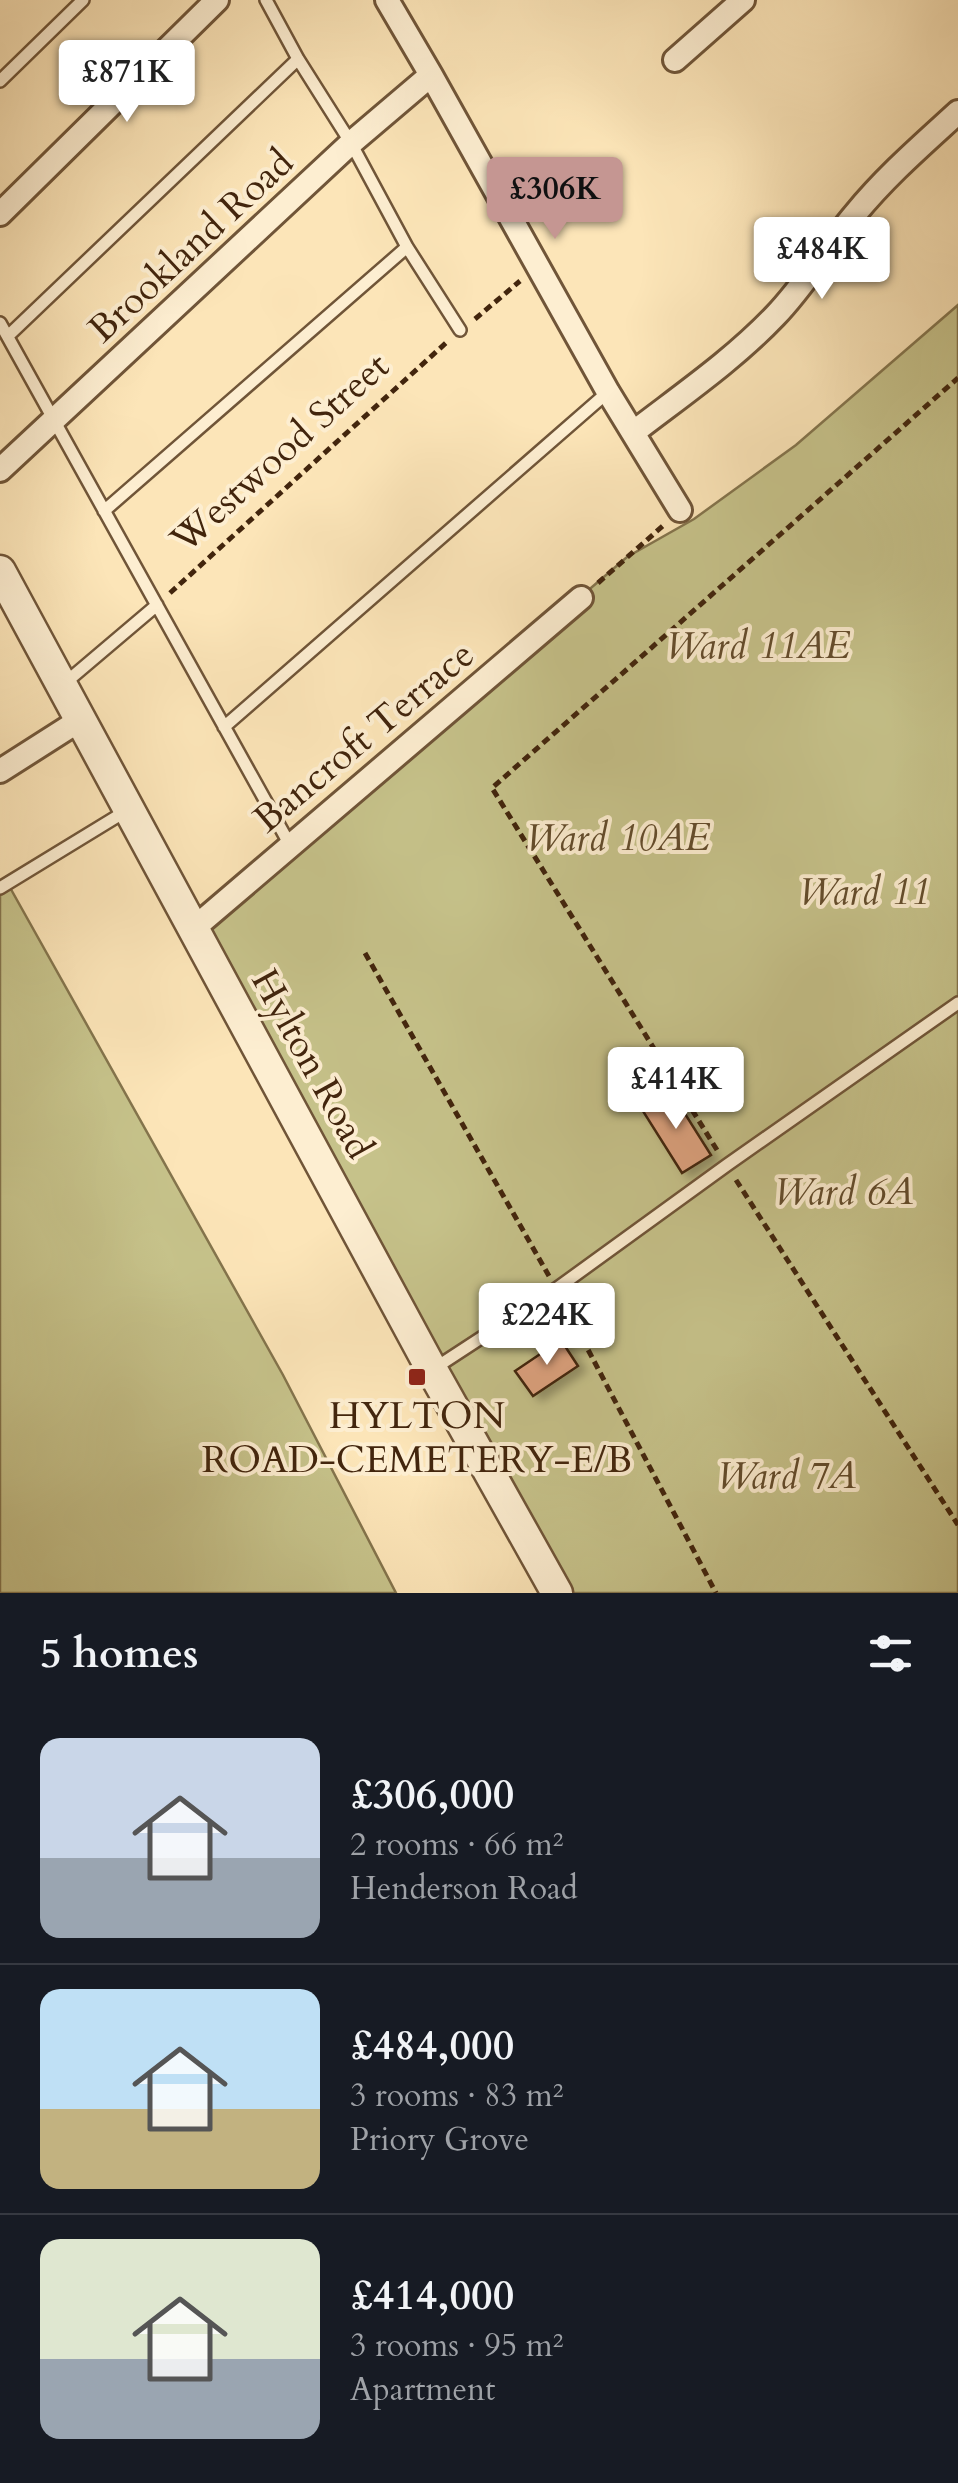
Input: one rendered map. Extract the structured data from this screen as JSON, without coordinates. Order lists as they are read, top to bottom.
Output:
{
  "streets": {
    "street": ["Brookland Road", "Bancroft Terrace", "Hylton Road"],
    "lane": ["Westwood Street"]
  },
  "crossings": [
    ["Westwood Street", "Hylton Road"],
    ["Bancroft Terrace", "Hylton Road"]
  ],
  "parks": [
    "Ward 11AE",
    "Ward 10AE",
    "Ward 11",
    "Ward 6A",
    "Ward 7A"
  ],
  "places": {
    "transit": ["HYLTON ROAD-CEMETERY-E/B"]
  },
  "page": {
    "price": [
      "£871K",
      "£306K",
      "£484K",
      "£414K",
      "£224K"
    ],
    "heading": "5 homes",
    "list": [
      {
        "name": "£306,000",
        "note": "2 rooms · 66 m² · Henderson Road"
      },
      {
        "name": "£484,000",
        "note": "3 rooms · 83 m² · Priory Grove"
      },
      {
        "name": "£414,000",
        "note": "3 rooms · 95 m² · Apartment"
      }
    ]
  }
}
